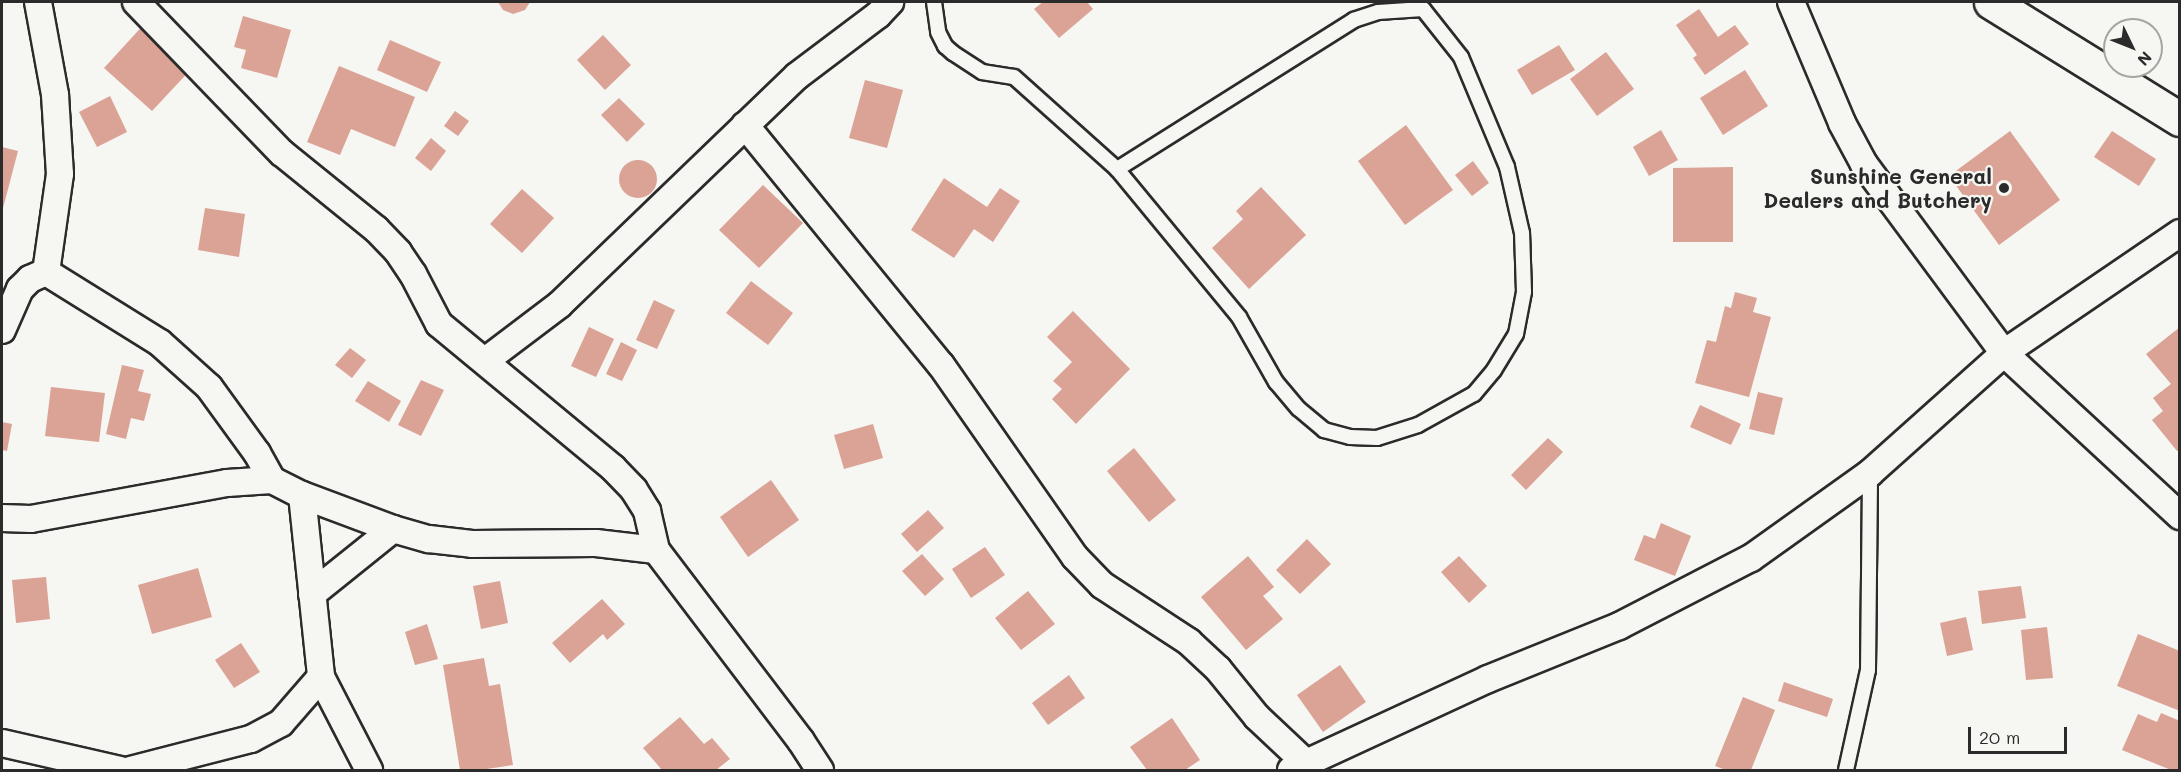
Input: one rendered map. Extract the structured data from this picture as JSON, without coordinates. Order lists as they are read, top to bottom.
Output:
{
  "places": ["Sunshine General Dealers and Butchery"],
  "scale_bar": "20 m",
  "north": "bottom right"
}
